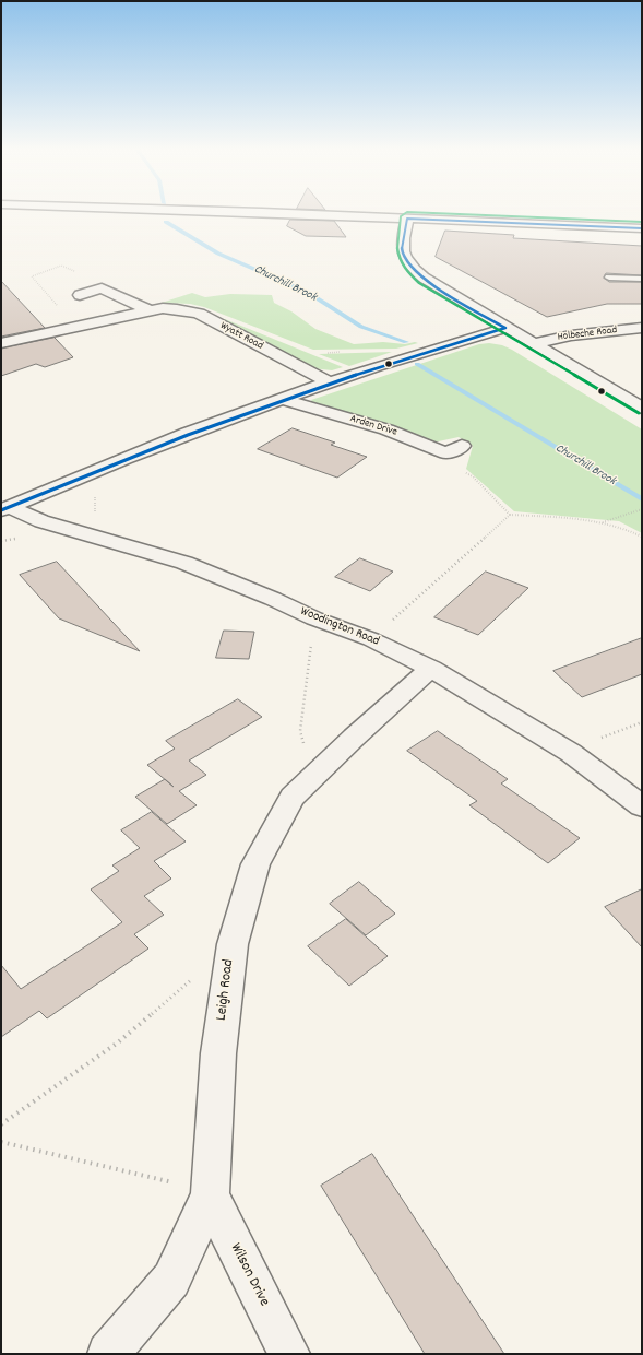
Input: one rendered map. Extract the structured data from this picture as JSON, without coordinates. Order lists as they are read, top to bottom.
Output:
{
  "streets": {
    "street": [
      "Holbeche Road",
      "Wyatt Road",
      "Arden Drive",
      "Woodington Road",
      "Leigh Road",
      "Wilson Drive"
    ]
  },
  "crossings": [
    ["Woodington Road", "Leigh Road"],
    ["Leigh Road", "Wilson Drive"]
  ],
  "water": ["Churchill Brook"]
}
